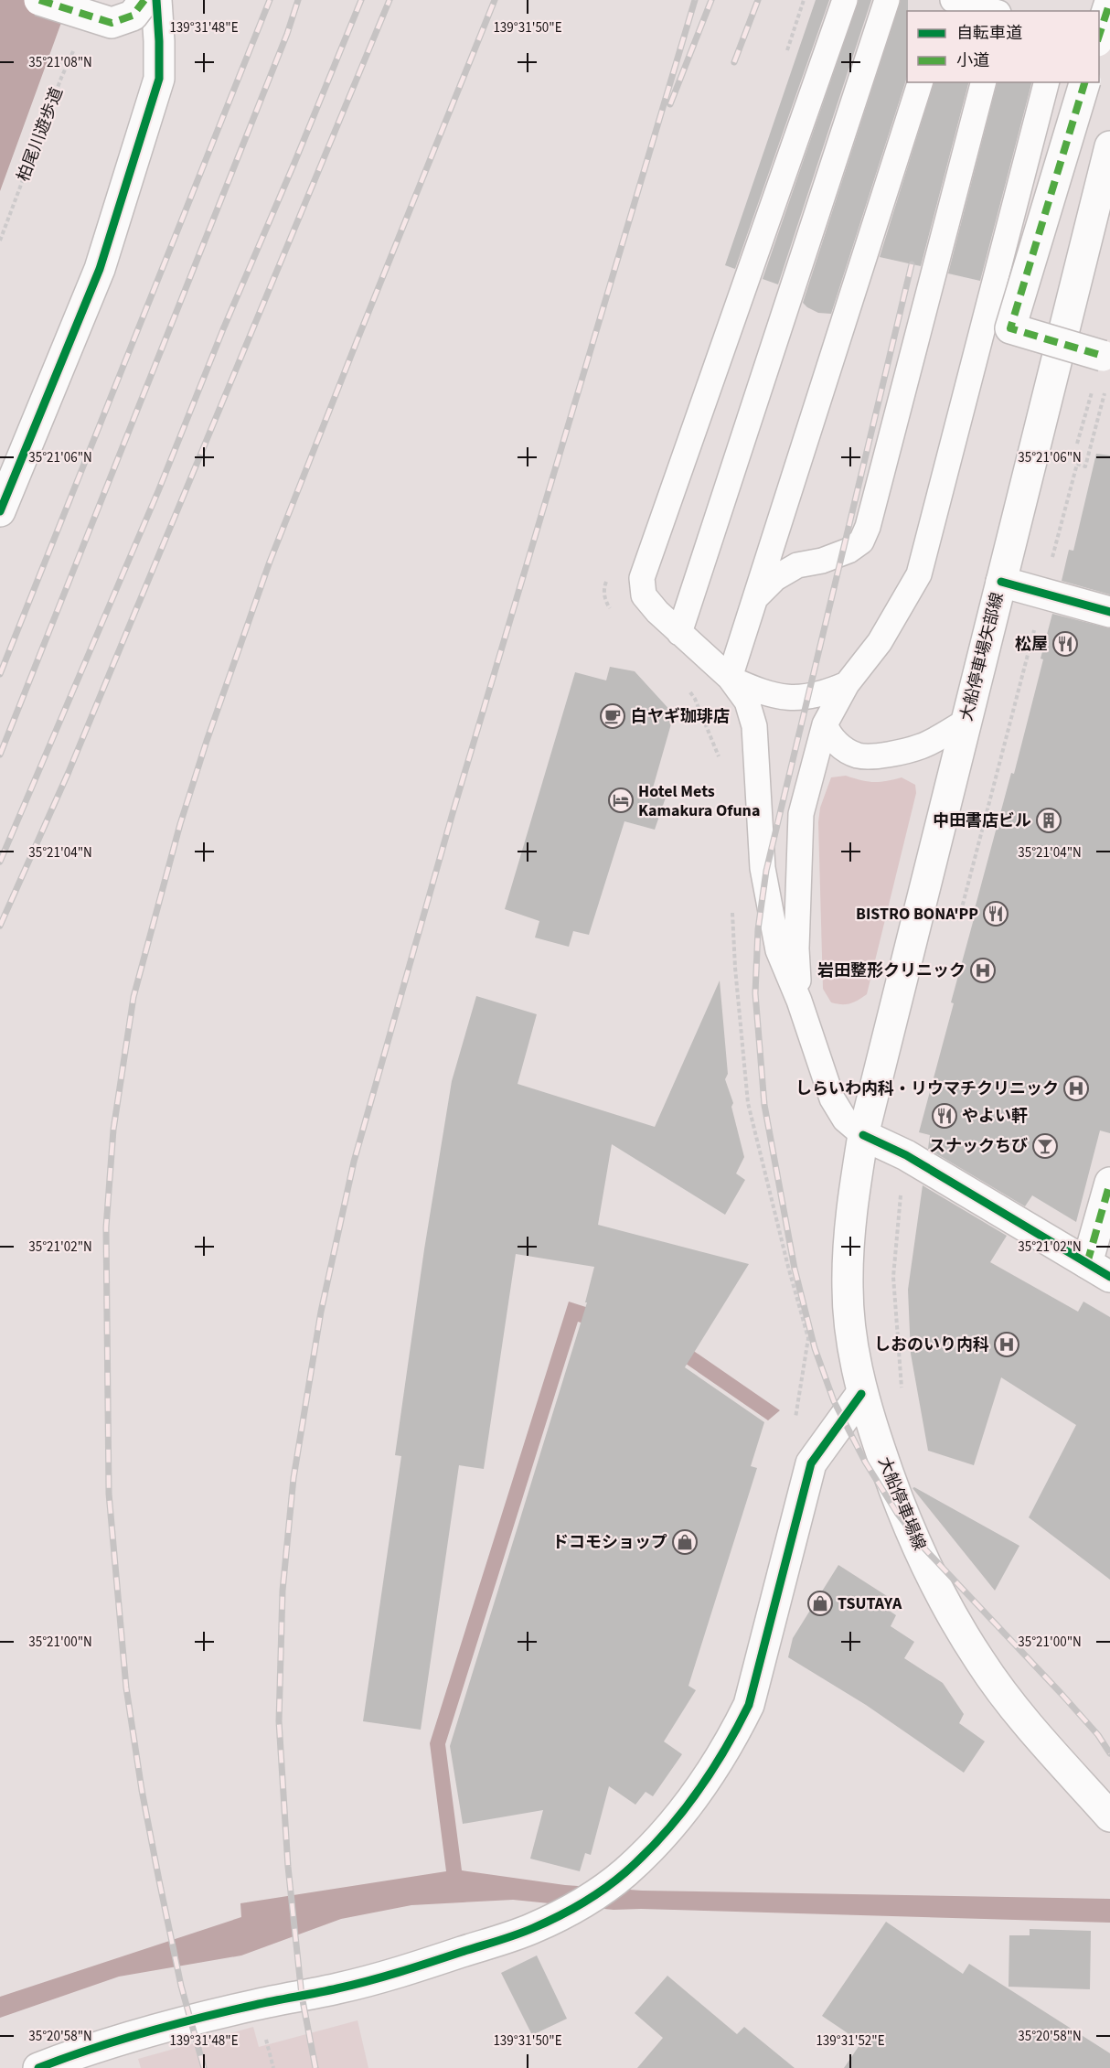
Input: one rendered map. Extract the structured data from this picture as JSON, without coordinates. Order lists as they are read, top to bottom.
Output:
{
  "streets": {
    "street": ["大船停車場矢部線", "大船停車場線"],
    "path": ["柏尾川遊歩道"]
  },
  "crossings": [
    ["大船停車場矢部線", "大船停車場線"]
  ],
  "places": {
    "restaurant": ["松屋", "BISTRO BONA'PP", "やよい軒"],
    "cafe": ["白ヤギ珈琲店"],
    "hotel": ["Hotel Mets Kamakura Ofuna"],
    "building": ["中田書店ビル"],
    "hospital": ["岩田整形クリニック", "しらいわ内科・リウマチクリニック", "しおのいり内科"],
    "bar": ["スナックちび"],
    "shop": ["ドコモショップ", "TSUTAYA"]
  },
  "legend": ["自転車道", "小道"],
  "coordinates": [
    "139°31'48\"E",
    "139°31'50\"E",
    "35°21'08\"N",
    "35°21'06\"N",
    "35°21'04\"N",
    "35°21'02\"N",
    "35°21'00\"N",
    "35°20'58\"N",
    "139°31'52\"E"
  ]
}
